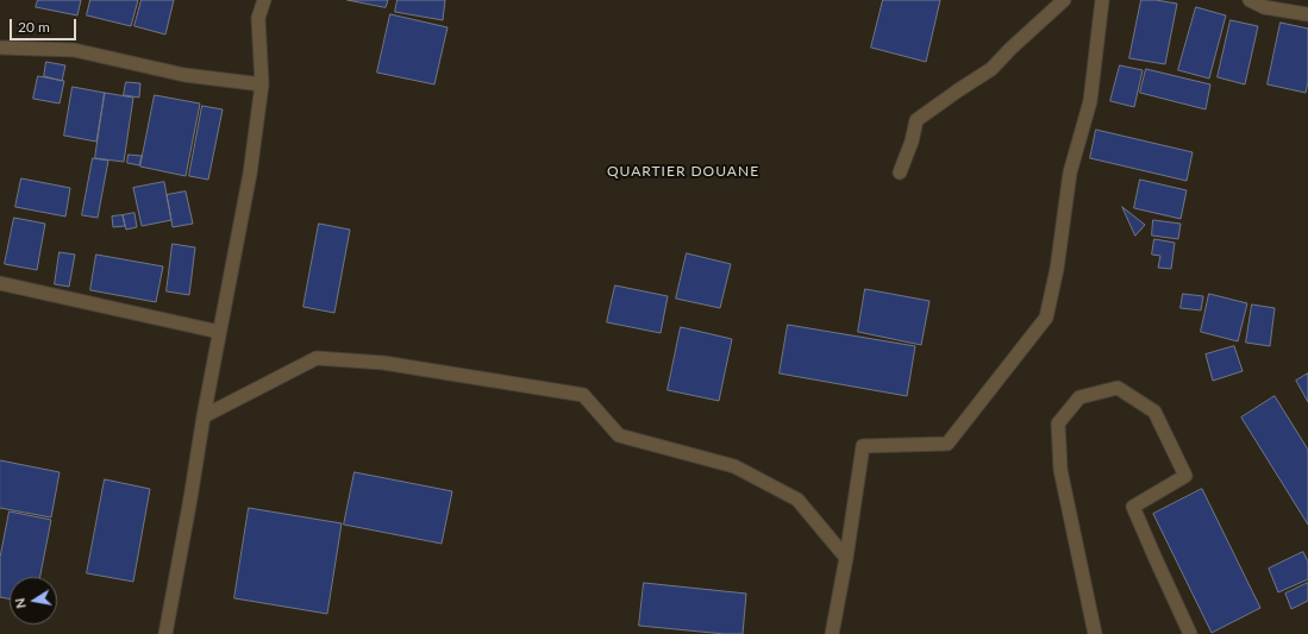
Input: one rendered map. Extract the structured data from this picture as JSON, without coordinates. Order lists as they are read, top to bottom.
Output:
{
  "districts": ["QUARTIER DOUANE"],
  "scale_bar": "20 m",
  "north": "left"
}
